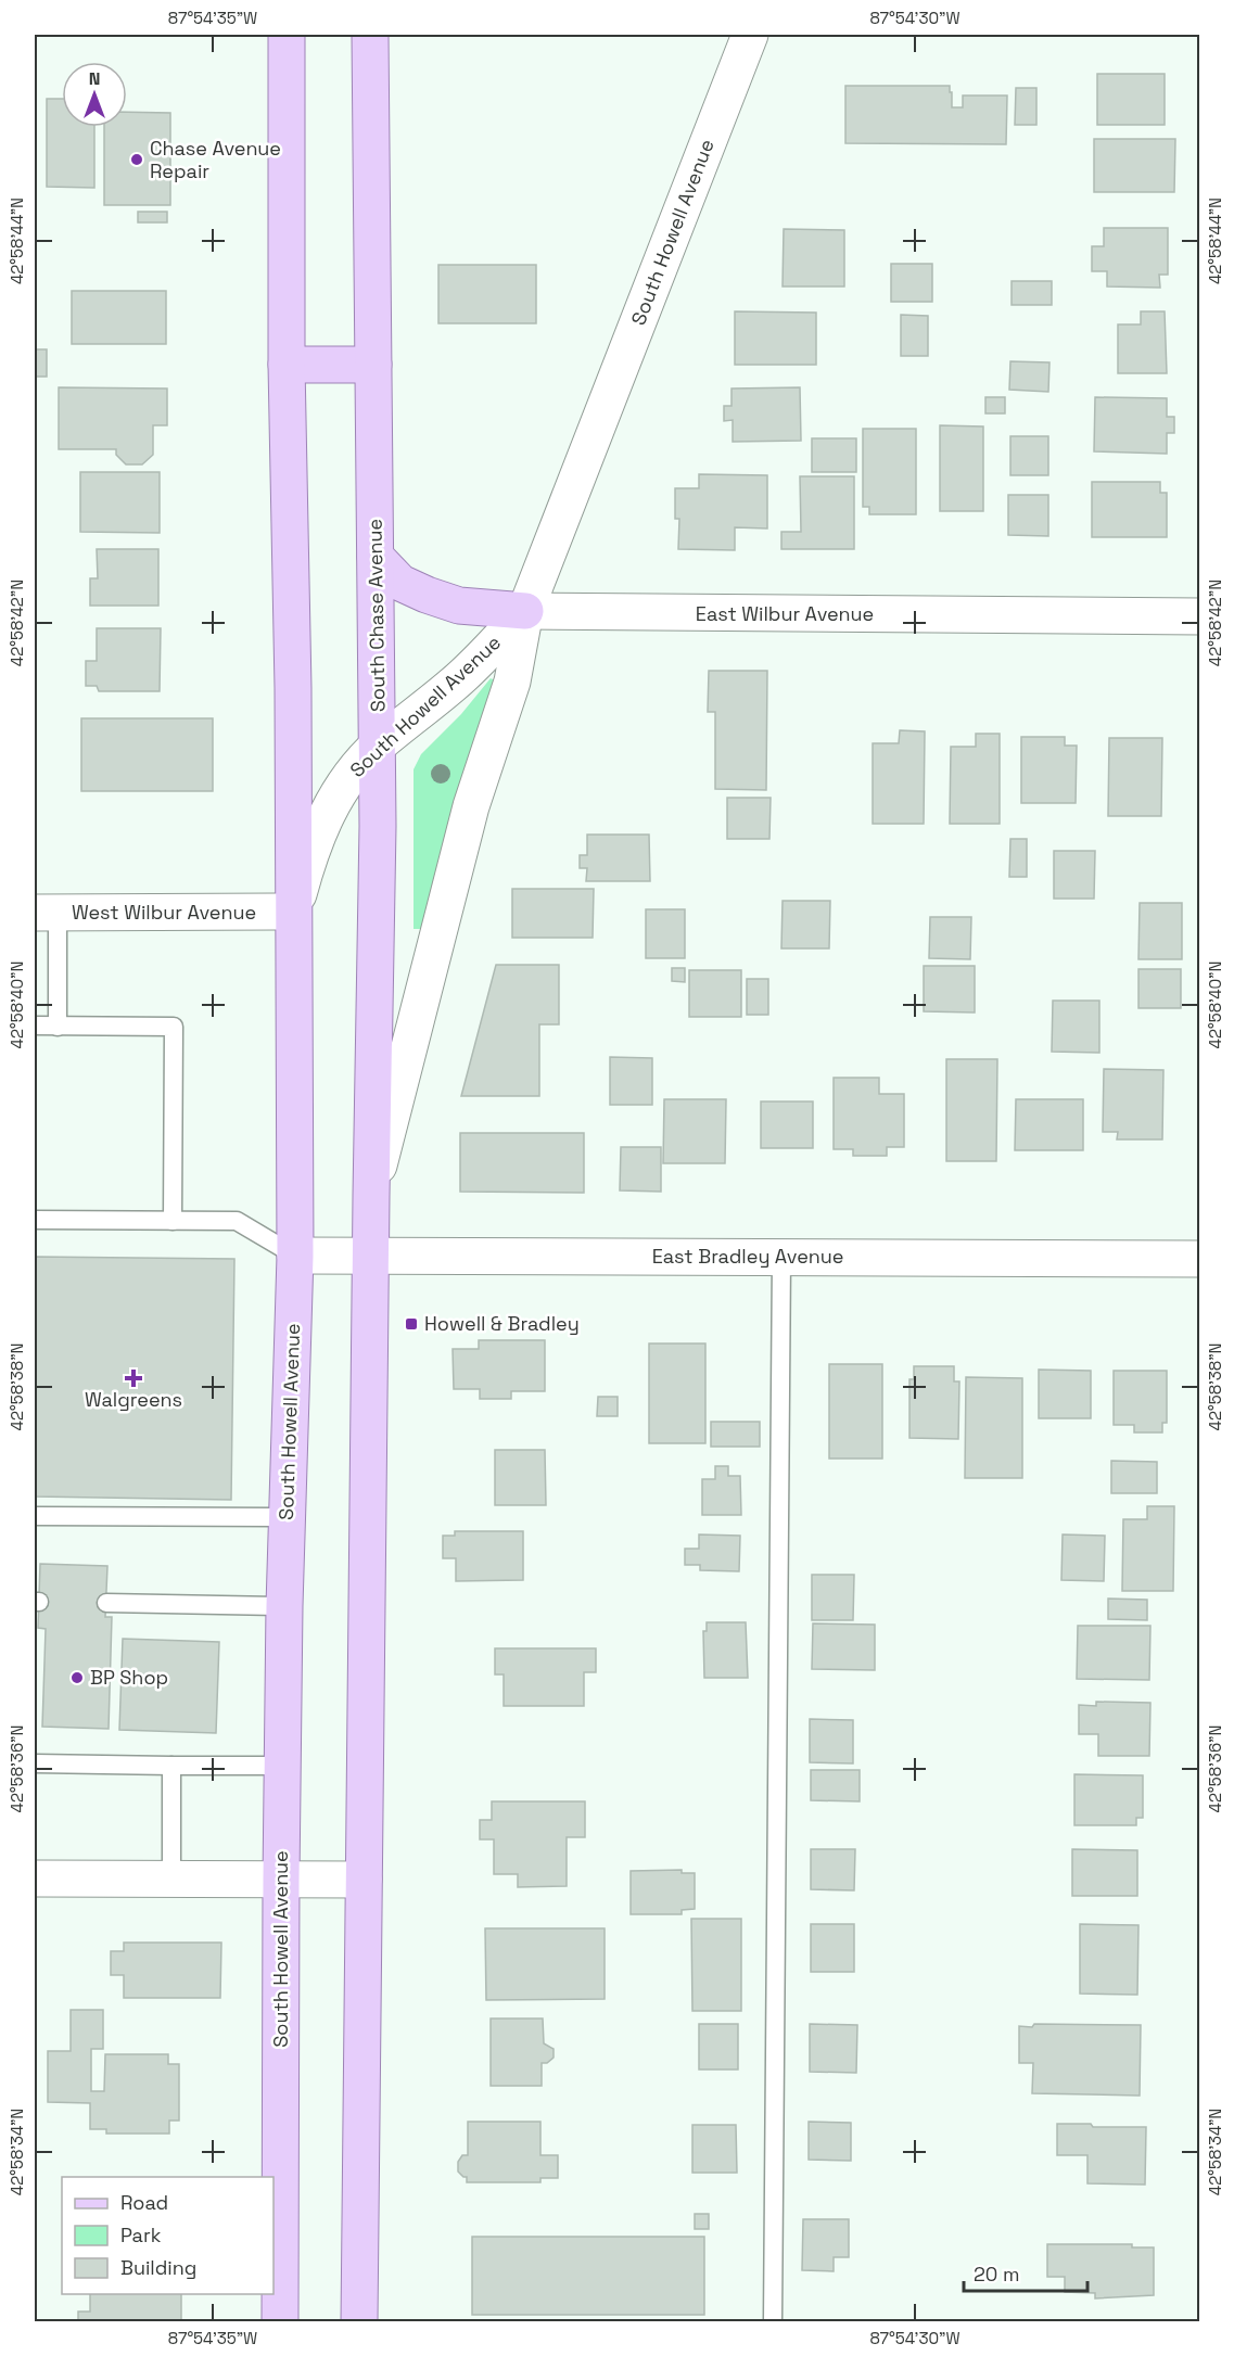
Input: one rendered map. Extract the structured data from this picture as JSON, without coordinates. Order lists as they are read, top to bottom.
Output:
{
  "streets": {
    "main road": ["South Howell Avenue", "South Chase Avenue"],
    "street": ["East Wilbur Avenue", "West Wilbur Avenue", "East Bradley Avenue"]
  },
  "crossings": [
    ["South Howell Avenue", "East Wilbur Avenue"],
    ["South Howell Avenue", "South Chase Avenue"],
    ["South Howell Avenue", "West Wilbur Avenue"],
    ["South Howell Avenue", "East Bradley Avenue"]
  ],
  "places": {
    "other": ["Chase Avenue Repair", "BP Shop"],
    "transit": ["Howell & Bradley"],
    "health": ["Walgreens"]
  },
  "legend": ["Road", "Park", "Building"],
  "scale_bar": "20 m",
  "north": "top",
  "coordinates": [
    "87°54'35\"W",
    "87°54'30\"W",
    "42°58'44\"N",
    "42°58'42\"N",
    "42°58'40\"N",
    "42°58'38\"N",
    "42°58'36\"N",
    "42°58'34\"N"
  ]
}
